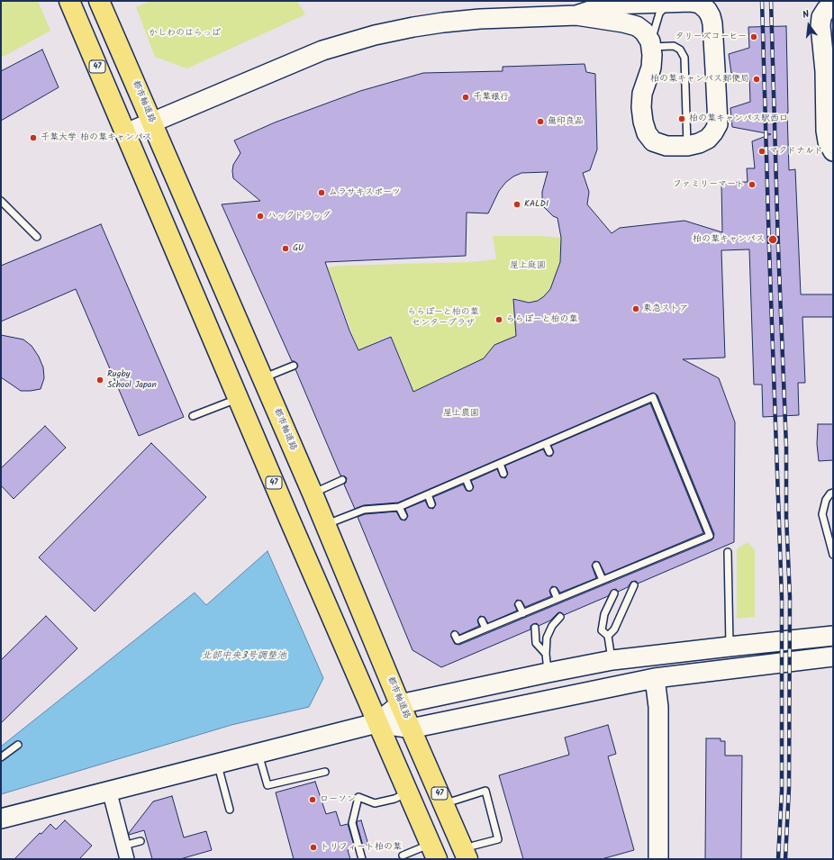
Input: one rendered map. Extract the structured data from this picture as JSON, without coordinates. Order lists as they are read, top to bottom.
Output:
{
  "streets": {
    "main road": ["47", "都市軸道路"]
  },
  "water": ["北部中央3号調整池"],
  "parks": [
    "かしわのはらっぱ",
    "屋上庭園",
    "ららぽーと柏の葉 センタープラザ",
    "屋上農園"
  ],
  "places": [
    "タリーズコーヒー",
    "柏の葉キャンパス郵便局",
    "千葉銀行",
    "柏の葉キャンパス駅西口",
    "無印良品",
    "千葉大学 柏の葉キャンパス",
    "マクドナルド",
    "ファミリーマート",
    "ムラサキスポーツ",
    "KALDI",
    "ハックドラッグ",
    "柏の葉キャンパス",
    "GU",
    "東急ストア",
    "ららぽーと柏の葉",
    "Rugby School Japan",
    "ローソン",
    "トリフィート柏の葉"
  ],
  "north": "top"
}
